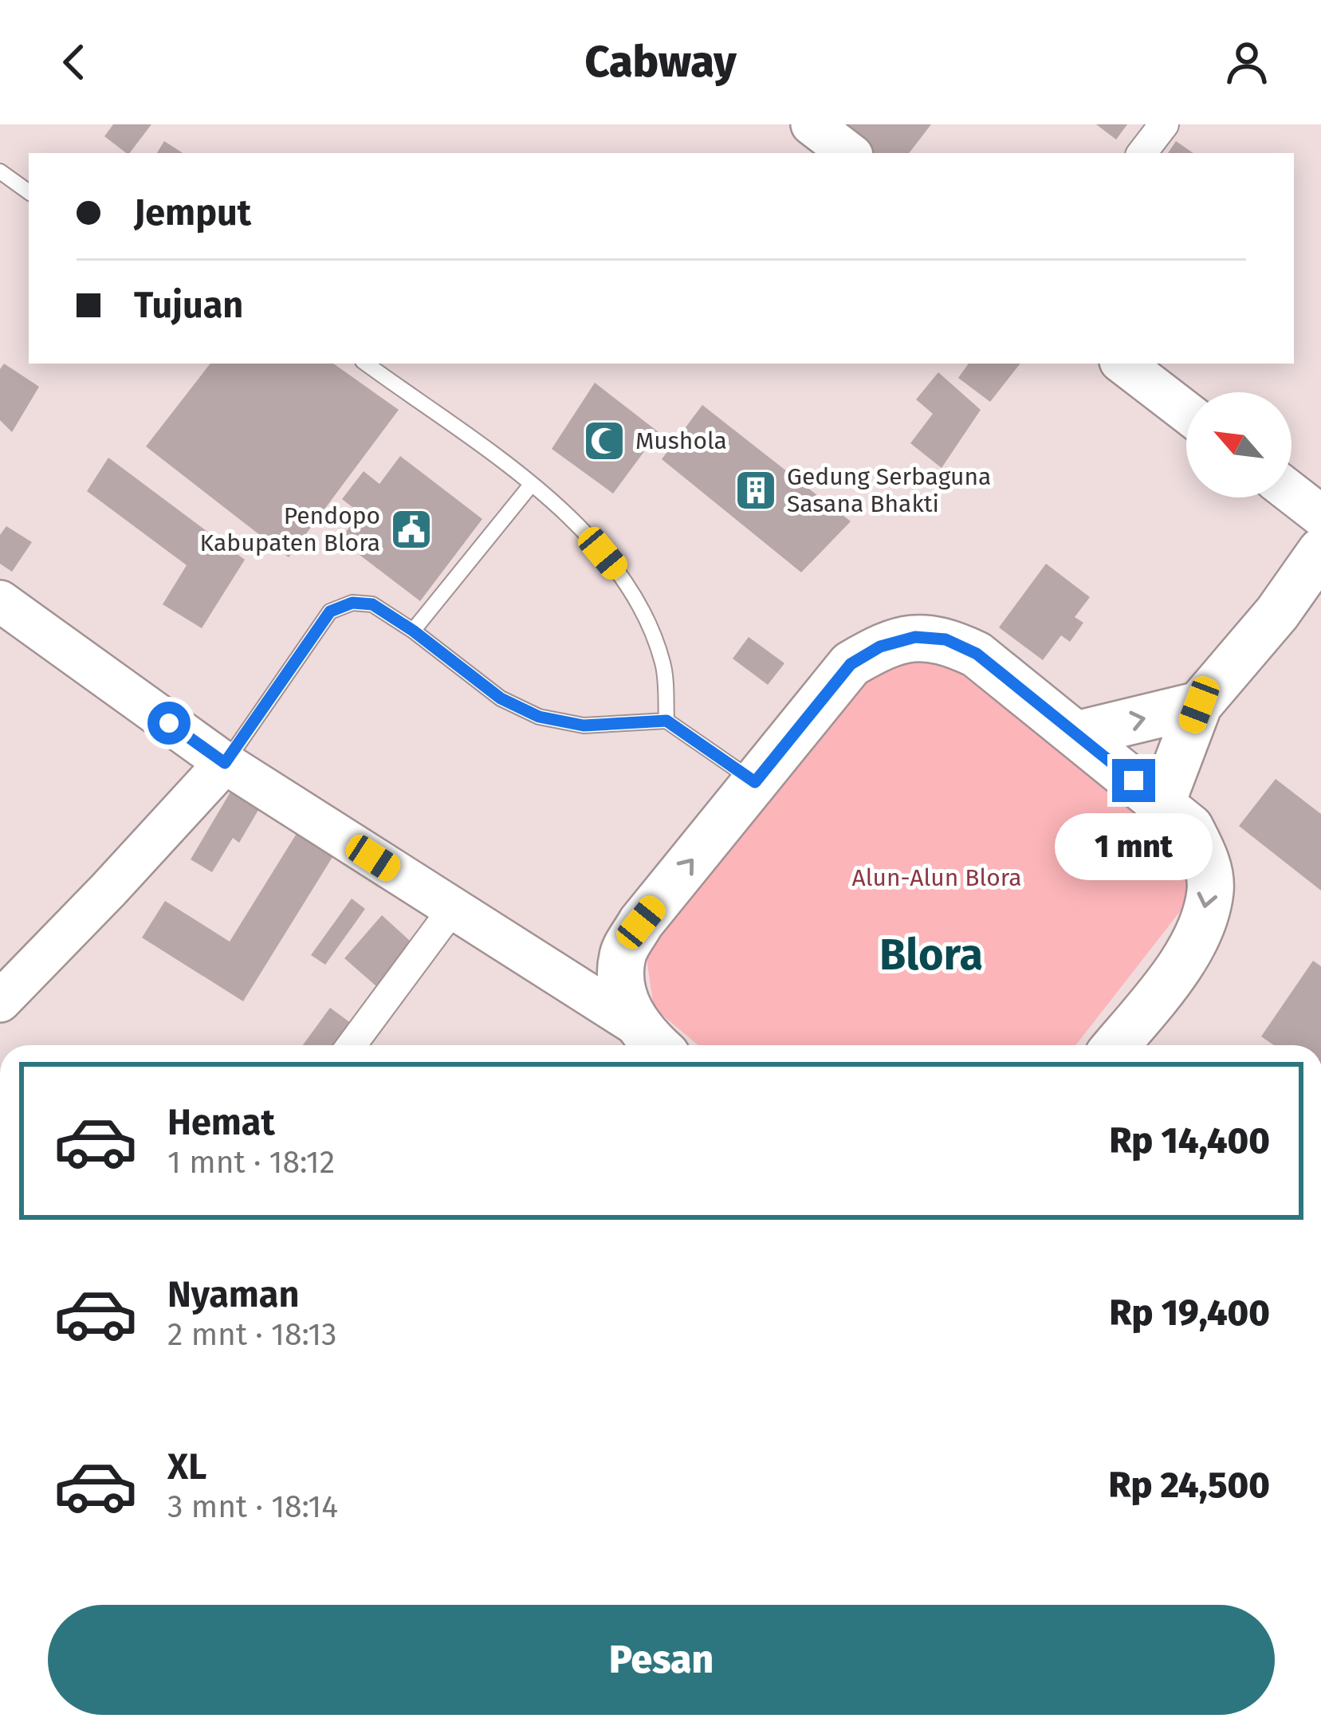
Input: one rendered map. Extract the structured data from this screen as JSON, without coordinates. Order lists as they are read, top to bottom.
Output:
{
  "districts": ["Blora"],
  "parks": ["Alun-Alun Blora"],
  "places": {
    "mosque": ["Mushola"],
    "building": ["Gedung Serbaguna Sasana Bhakti"],
    "public building": ["Pendopo Kabupaten Blora"]
  },
  "north": "top left",
  "page": {
    "header": "Cabway",
    "banner": ["Jemput", "Tujuan"],
    "bubble": "1 mnt",
    "list": [
      {
        "name": "Hemat",
        "note": "1 mnt · 18:12",
        "value": "Rp 14,400"
      },
      {
        "name": "Nyaman",
        "note": "2 mnt · 18:13",
        "value": "Rp 19,400"
      },
      {
        "name": "XL",
        "note": "3 mnt · 18:14",
        "value": "Rp 24,500"
      }
    ],
    "buttons": "Pesan"
  }
}
